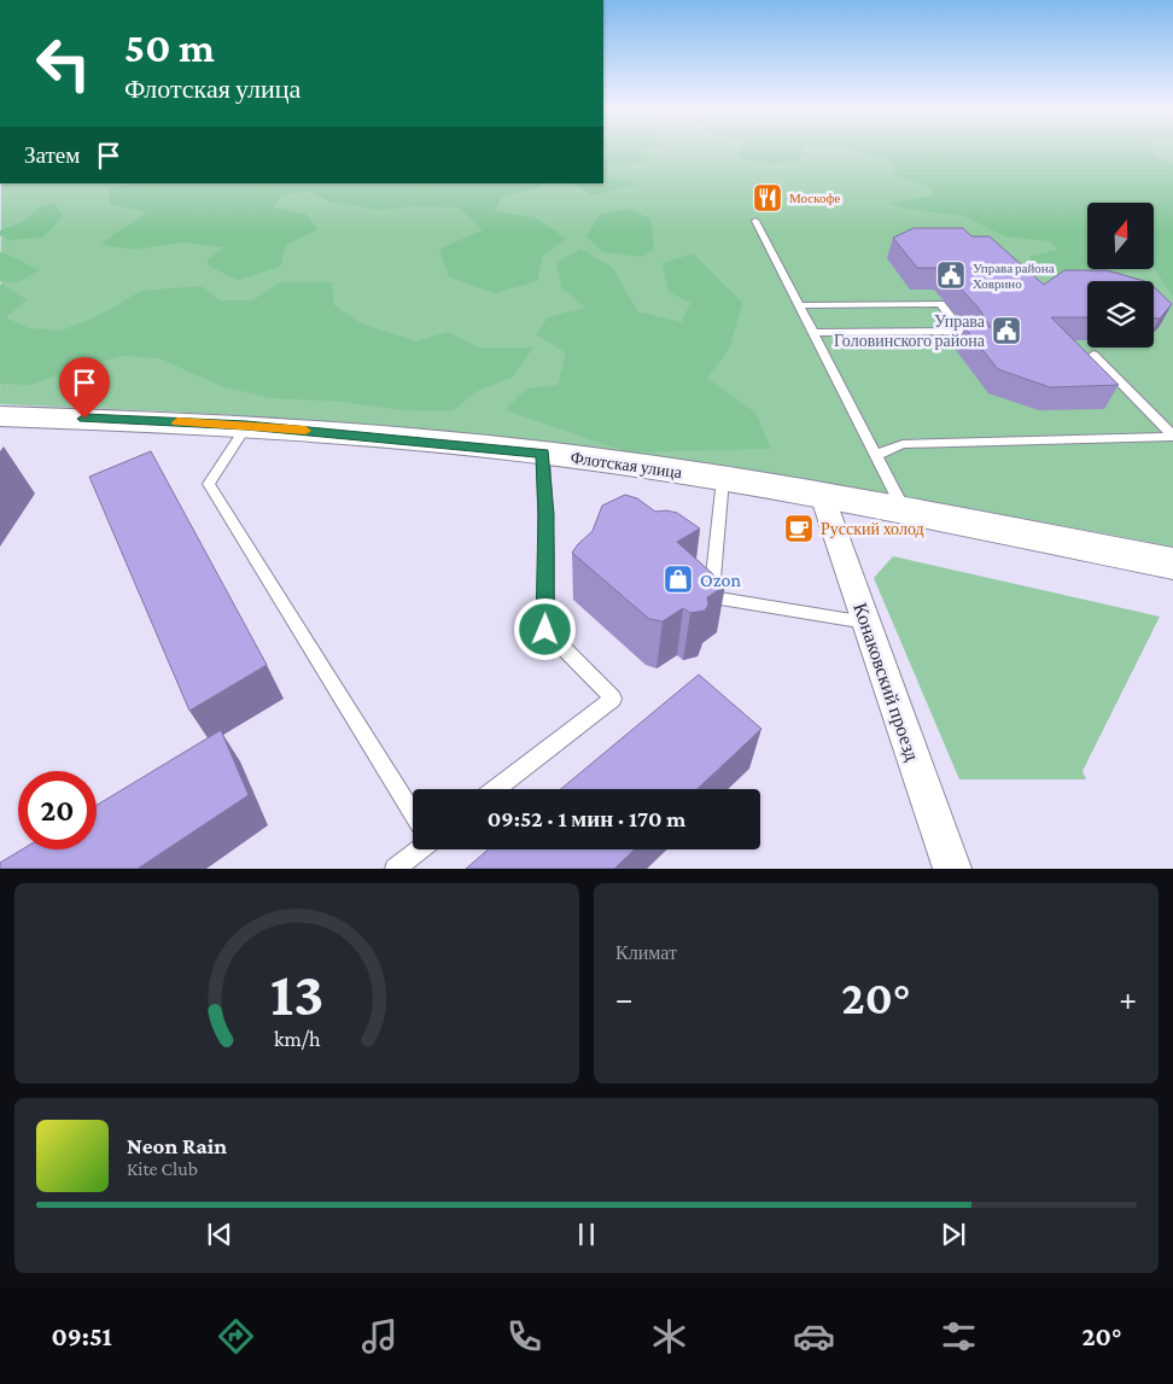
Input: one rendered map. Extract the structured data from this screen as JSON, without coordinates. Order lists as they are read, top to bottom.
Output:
{
  "streets": {
    "street": ["Флотская улица", "Конаковский проезд"]
  },
  "crossings": [
    ["Флотская улица", "Конаковский проезд"]
  ],
  "places": {
    "restaurant": ["Москофе"],
    "public building": ["Управа района Ховрино", "Управа Головинского района"],
    "cafe": ["Русский холод"],
    "shop": ["Ozon"]
  },
  "north": "top",
  "page": {
    "turn": ["50 m", "Флотская улица"],
    "then": "Затем",
    "limit": "20",
    "trip": "09:52 · 1 мин · 170 m",
    "tile": "Климат",
    "heat": ["−", "20°", "+"],
    "song": ["Neon Rain", "Kite Club"],
    "tabs": ["09:51", "20°"],
    "gauge": ["13", "km/h"]
  }
}
